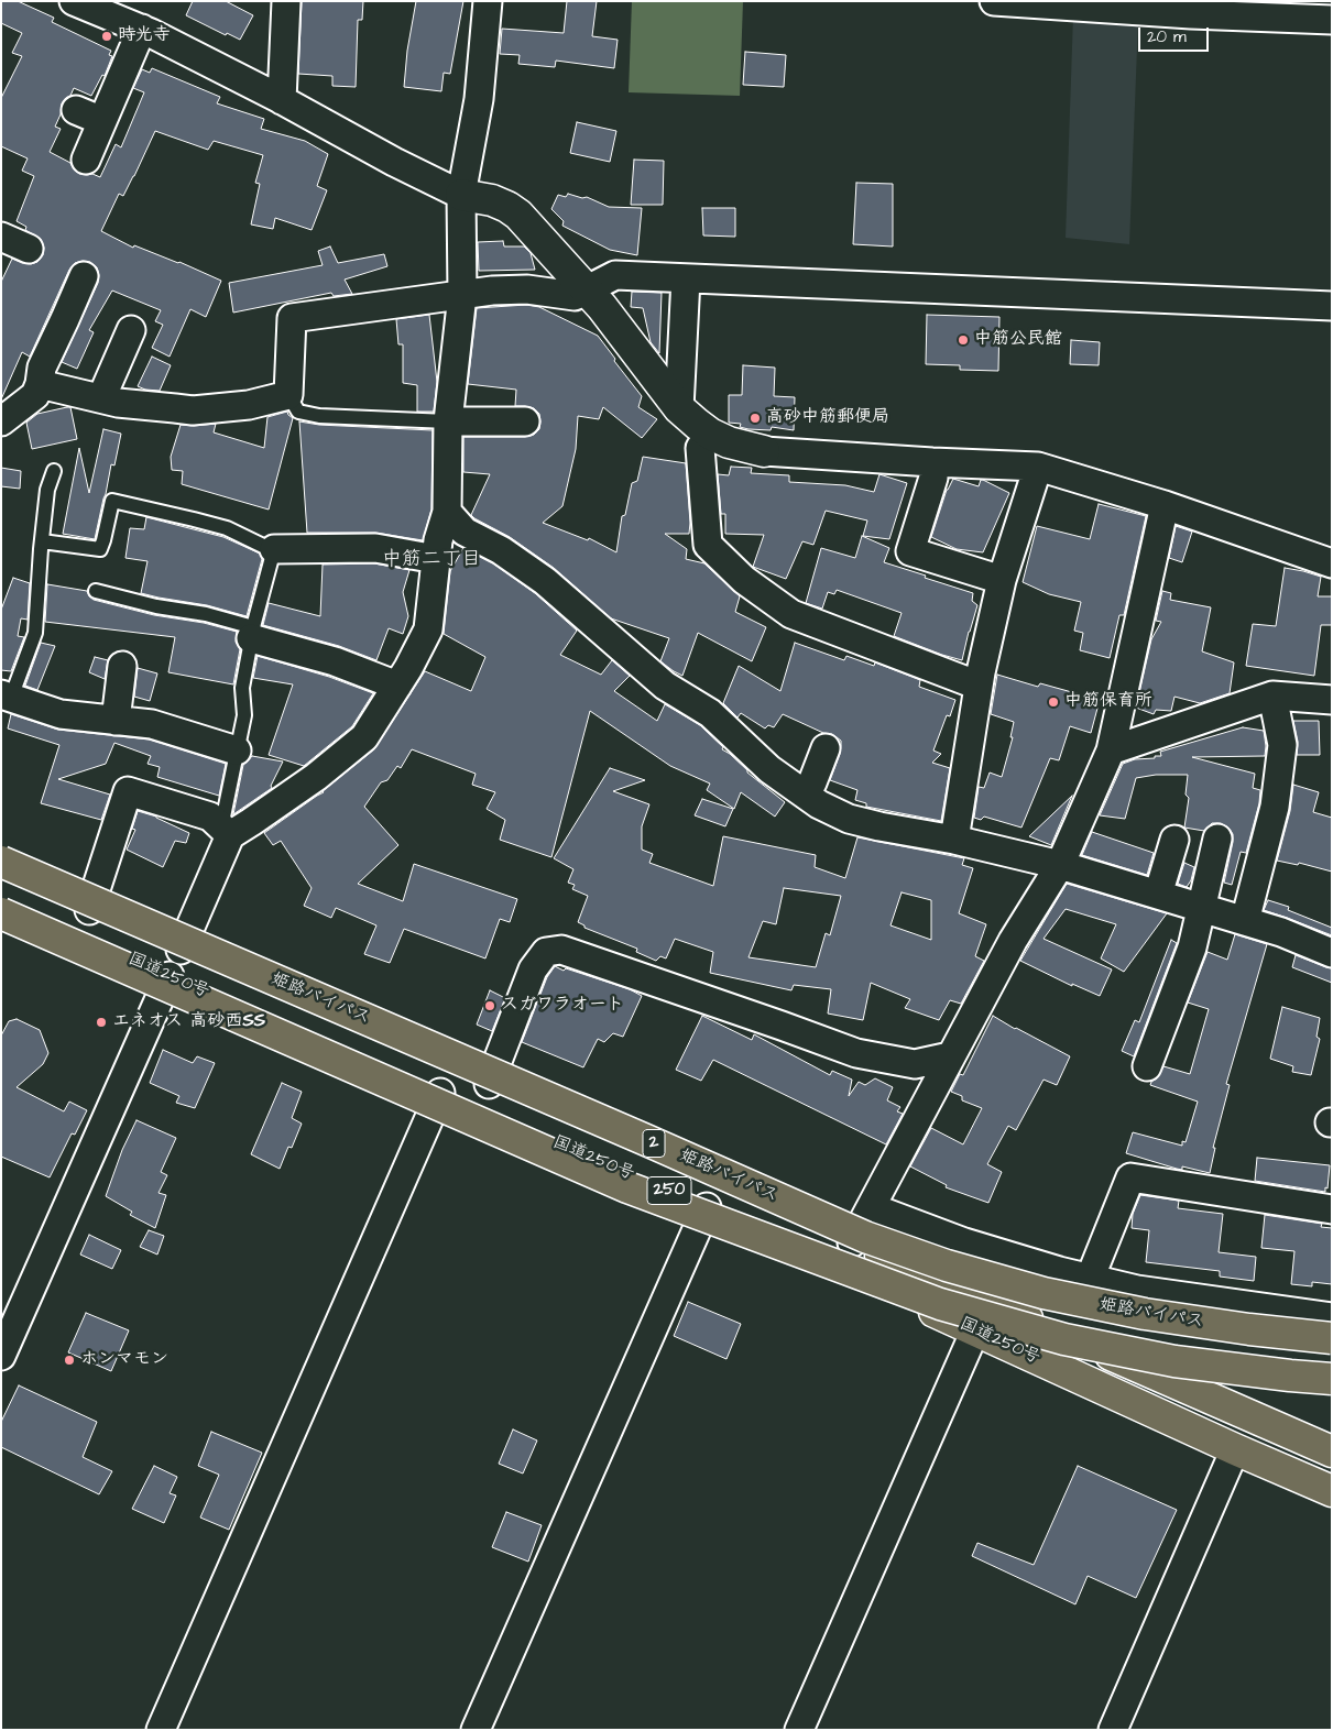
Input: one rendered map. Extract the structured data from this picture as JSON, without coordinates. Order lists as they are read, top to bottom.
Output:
{
  "streets": {
    "highway": [
      "国道250号",
      "姫路バイパス",
      "2",
      "250"
    ]
  },
  "districts": ["中筋二丁目"],
  "places": [
    "時光寺",
    "中筋公民館",
    "高砂中筋郵便局",
    "中筋保育所",
    "スガワラオート",
    "エネオス 高砂西SS",
    "ホンマモン"
  ],
  "scale_bar": "20 m"
}
